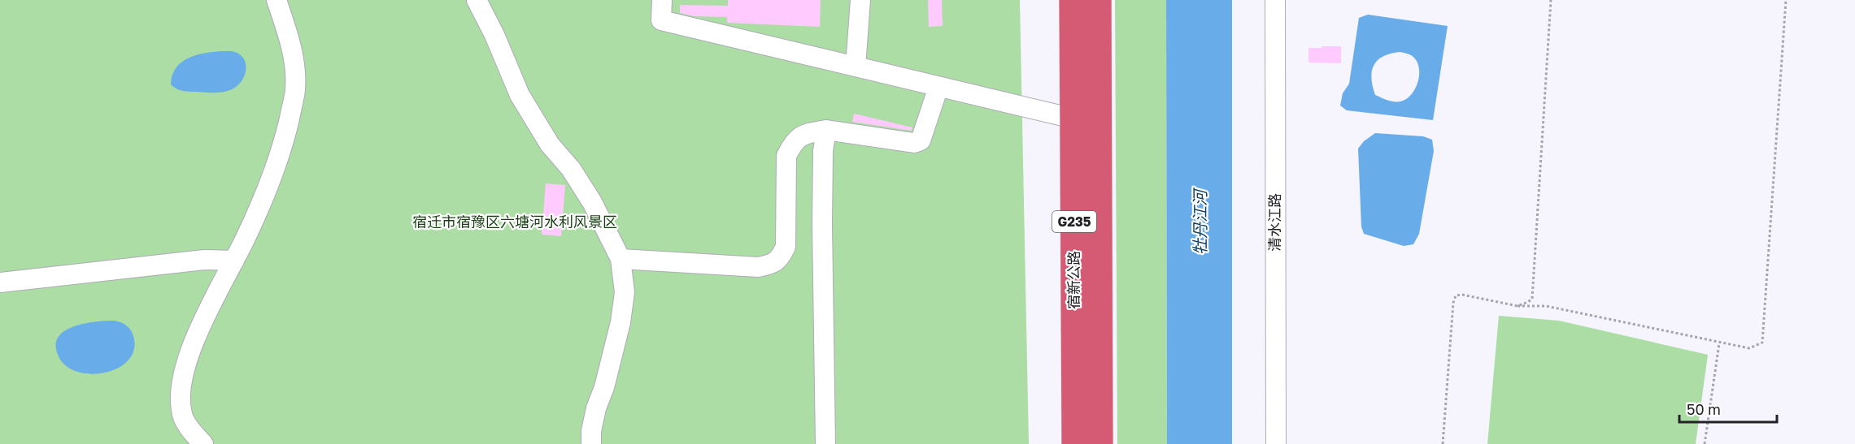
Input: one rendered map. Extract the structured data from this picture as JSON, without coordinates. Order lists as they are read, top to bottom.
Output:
{
  "streets": {
    "highway": ["G235", "宿新公路"],
    "street": ["清水江路"]
  },
  "water": ["牡丹江河"],
  "parks": ["宿迁市宿豫区六塘河水利风景区"],
  "scale_bar": "50 m"
}
